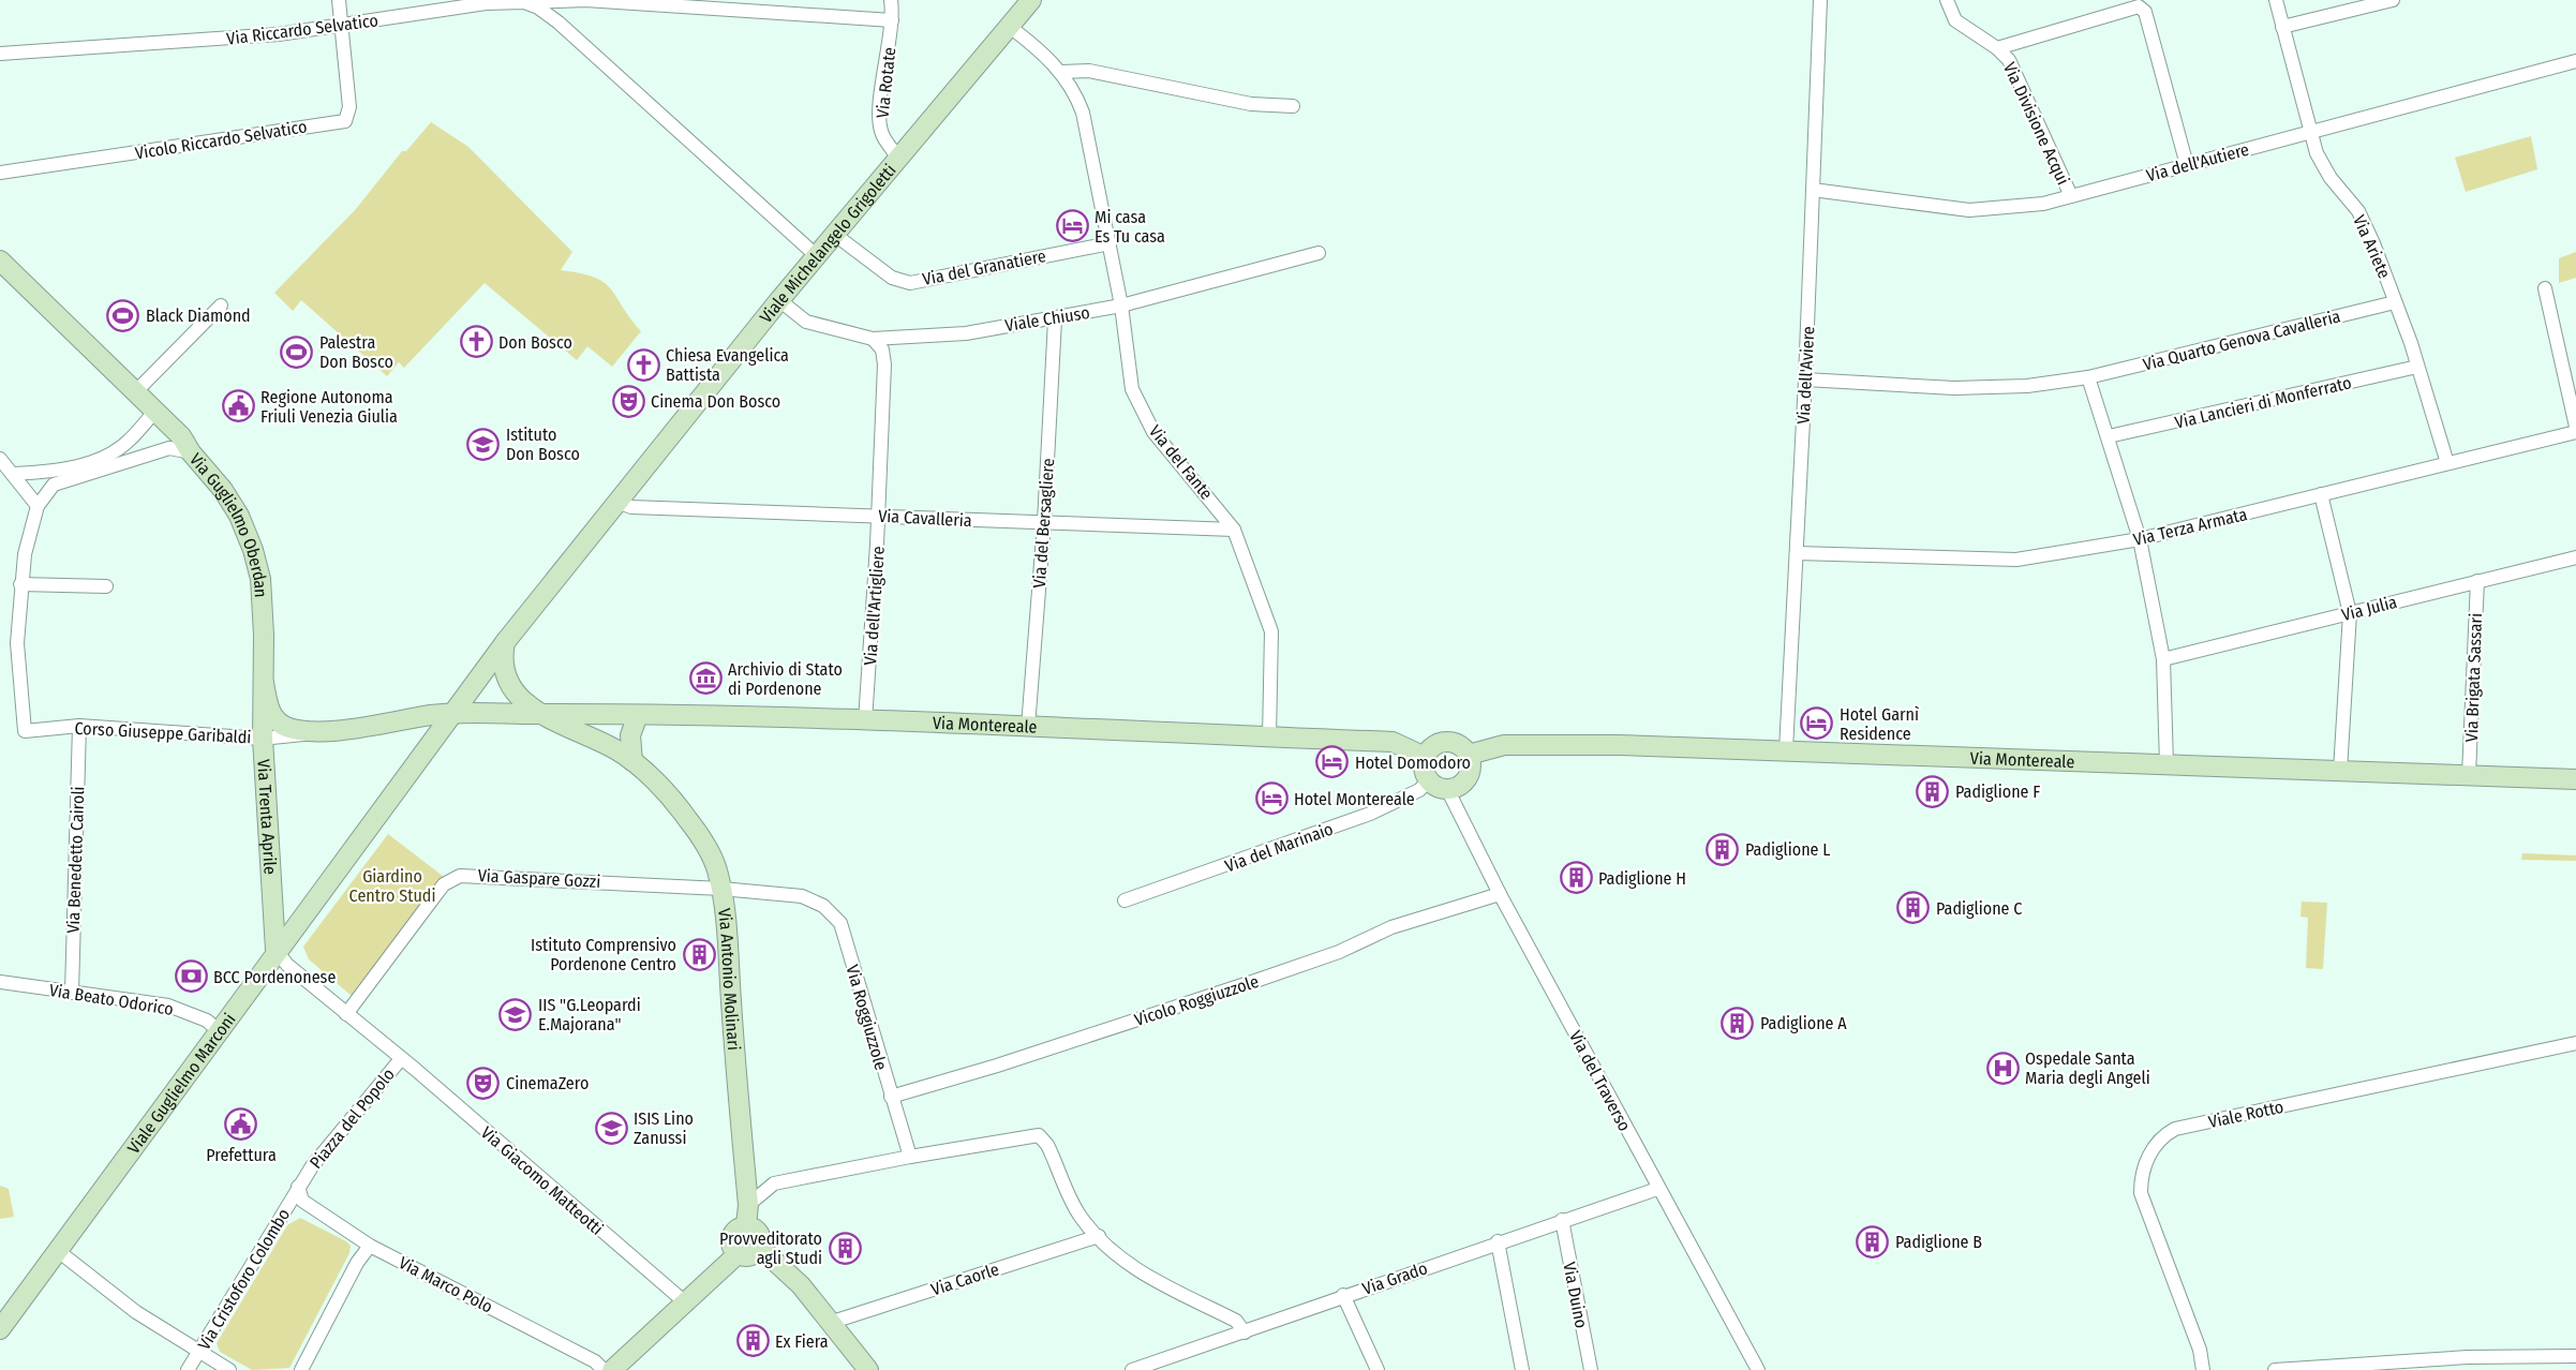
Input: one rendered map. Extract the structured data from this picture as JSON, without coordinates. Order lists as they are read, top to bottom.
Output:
{
  "streets": {
    "main road": [
      "Viale Michelangelo Grigoletti",
      "Via Guglielmo Oberdan",
      "Via Montereale",
      "Via Trenta Aprile",
      "Via Antonio Molinari",
      "Viale Guglielmo Marconi"
    ],
    "street": [
      "Via Riccardo Selvatico",
      "Via Rotate",
      "Via Divisione Acqui",
      "Vicolo Riccardo Selvatico",
      "Via dell'Autiere",
      "Via Ariete",
      "Via del Granatiere",
      "Viale Chiuso",
      "Via Quarto Genova Cavalleria",
      "Via dell'Aviere",
      "Via Lancieri di Monferrato",
      "Via del Fante",
      "Via Cavalleria",
      "Via del Bersagliere",
      "Via Terza Armata",
      "Via dell'Artigliere",
      "Via Julia",
      "Via Brigata Sassari",
      "Corso Giuseppe Garibaldi",
      "Via del Marinaio",
      "Via Benedetto Cairoli",
      "Via Gaspare Gozzi",
      "Via Beato Odorico",
      "Vicolo Roggiuzzole",
      "Via Roggiuzzole",
      "Via del Traverso",
      "Viale Rotto",
      "Piazza del Popolo",
      "Via Giacomo Matteotti",
      "Via Grado",
      "Via Cristoforo Colombo",
      "Via Caorle",
      "Via Marco Polo",
      "Via Duino"
    ]
  },
  "crossings": [
    ["Via Riccardo Selvatico", "Via Rotate"],
    ["Via Riccardo Selvatico", "Vicolo Riccardo Selvatico"],
    ["Via Rotate", "Viale Michelangelo Grigoletti"],
    ["Via Divisione Acqui", "Via dell'Autiere"],
    ["Via dell'Autiere", "Via Ariete"],
    ["Via dell'Autiere", "Via dell'Aviere"],
    ["Viale Michelangelo Grigoletti", "Via del Granatiere"],
    ["Viale Michelangelo Grigoletti", "Viale Chiuso"],
    ["Viale Michelangelo Grigoletti", "Via del Fante"],
    ["Viale Michelangelo Grigoletti", "Via Cavalleria"],
    ["Viale Michelangelo Grigoletti", "Via Montereale"],
    ["Viale Michelangelo Grigoletti", "Viale Guglielmo Marconi"],
    ["Via Ariete", "Via Quarto Genova Cavalleria"],
    ["Via Ariete", "Via Lancieri di Monferrato"],
    ["Via Ariete", "Via Terza Armata"],
    ["Via del Granatiere", "Via del Fante"],
    ["Viale Chiuso", "Via del Fante"],
    ["Viale Chiuso", "Via del Bersagliere"],
    ["Viale Chiuso", "Via dell'Artigliere"],
    ["Via Quarto Genova Cavalleria", "Via dell'Aviere"],
    ["Via dell'Aviere", "Via Terza Armata"],
    ["Via dell'Aviere", "Via Montereale"],
    ["Via del Fante", "Via Cavalleria"],
    ["Via del Fante", "Via Montereale"],
    ["Via Cavalleria", "Via del Bersagliere"],
    ["Via Cavalleria", "Via dell'Artigliere"],
    ["Via del Bersagliere", "Via Montereale"],
    ["Via Guglielmo Oberdan", "Via Montereale"],
    ["Via Guglielmo Oberdan", "Via Trenta Aprile"],
    ["Via dell'Artigliere", "Via Montereale"],
    ["Via Julia", "Via Brigata Sassari"],
    ["Via Brigata Sassari", "Via Montereale"],
    ["Via Montereale", "Corso Giuseppe Garibaldi"],
    ["Via Montereale", "Via Trenta Aprile"],
    ["Via Montereale", "Via del Marinaio"],
    ["Via Montereale", "Via Antonio Molinari"],
    ["Via Montereale", "Via del Traverso"],
    ["Via Montereale", "Viale Guglielmo Marconi"],
    ["Corso Giuseppe Garibaldi", "Via Trenta Aprile"],
    ["Corso Giuseppe Garibaldi", "Via Benedetto Cairoli"],
    ["Via Trenta Aprile", "Viale Guglielmo Marconi"],
    ["Via Trenta Aprile", "Piazza del Popolo"],
    ["Via del Marinaio", "Via del Traverso"],
    ["Via Benedetto Cairoli", "Via Beato Odorico"],
    ["Via Gaspare Gozzi", "Via Antonio Molinari"],
    ["Via Gaspare Gozzi", "Via Roggiuzzole"],
    ["Via Gaspare Gozzi", "Piazza del Popolo"],
    ["Via Beato Odorico", "Viale Guglielmo Marconi"],
    ["Vicolo Roggiuzzole", "Via Roggiuzzole"],
    ["Vicolo Roggiuzzole", "Via del Traverso"],
    ["Via del Traverso", "Via Grado"],
    ["Viale Guglielmo Marconi", "Piazza del Popolo"],
    ["Piazza del Popolo", "Via Giacomo Matteotti"],
    ["Piazza del Popolo", "Via Cristoforo Colombo"],
    ["Piazza del Popolo", "Via Marco Polo"],
    ["Via Grado", "Via Duino"],
    ["Via Cristoforo Colombo", "Via Marco Polo"]
  ],
  "parks": ["Giardino Centro Studi"],
  "places": {
    "hotel": [
      "Mi casa Es Tu casa",
      "Hotel Garnì Residence",
      "Hotel Domodoro",
      "Hotel Montereale"
    ],
    "sports": ["Black Diamond", "Palestra Don Bosco"],
    "church": ["Don Bosco", "Chiesa Evangelica Battista"],
    "theatre": ["Cinema Don Bosco", "CinemaZero"],
    "public building": ["Regione Autonoma Friuli Venezia Giulia", "Prefettura"],
    "school or university": ["Istituto Don Bosco", "IIS \"G.Leopardi E.Majorana\"", "ISIS Lino Zanussi"],
    "museum": ["Archivio di Stato di Pordenone"],
    "building": [
      "Padiglione F",
      "Padiglione L",
      "Padiglione H",
      "Padiglione C",
      "Istituto Comprensivo Pordenone Centro",
      "Padiglione A",
      "Padiglione B",
      "Provveditorato agli Studi",
      "Ex Fiera"
    ],
    "bank": ["BCC Pordenonese"],
    "hospital": ["Ospedale Santa Maria degli Angeli"]
  }
}
